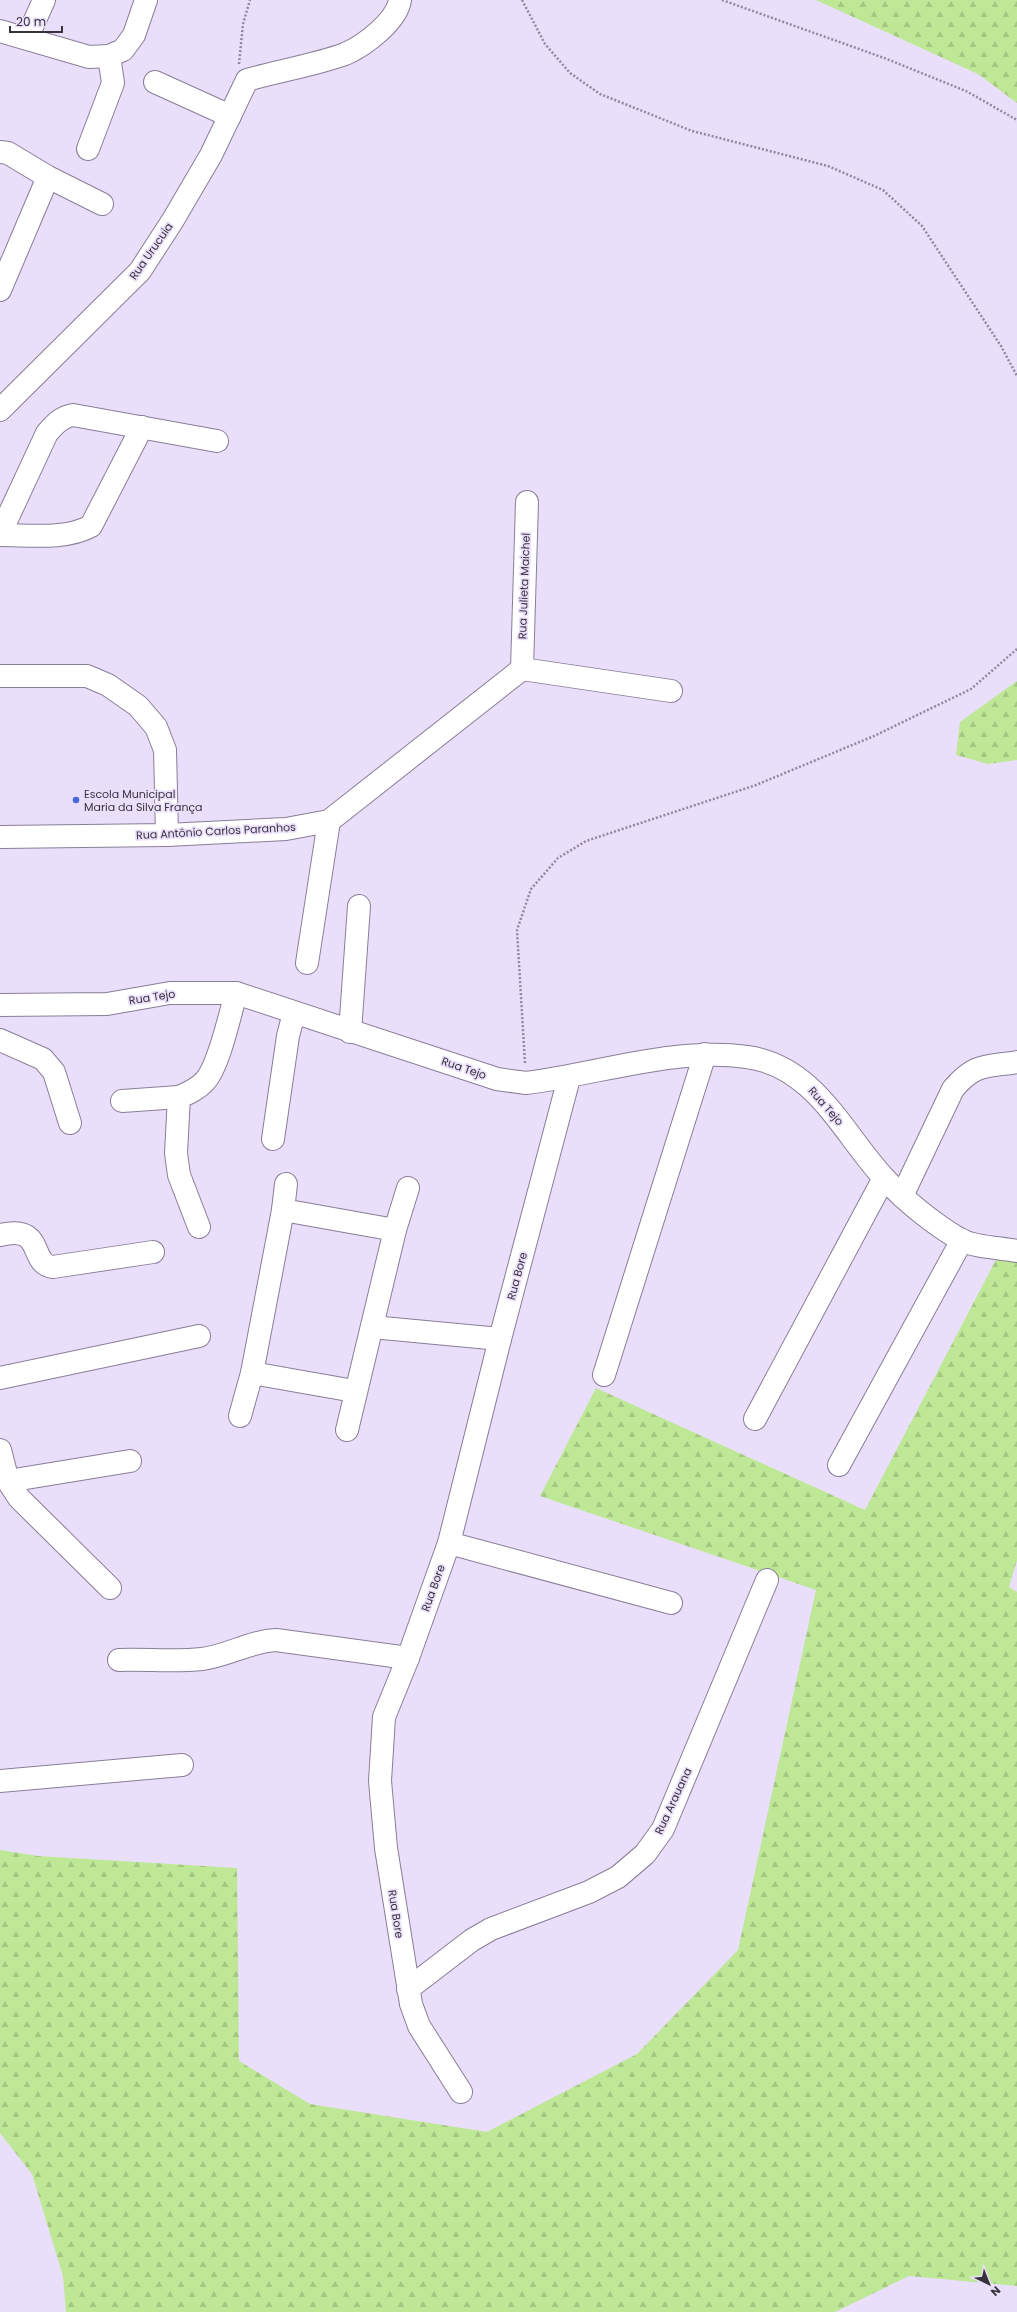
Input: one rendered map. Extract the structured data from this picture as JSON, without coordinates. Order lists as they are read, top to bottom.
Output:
{
  "streets": {
    "street": [
      "Rua Urucuia",
      "Rua Julieta Maichel",
      "Rua Antônio Carlos Paranhos",
      "Rua Tejo",
      "Rua Bore",
      "Rua Arauana"
    ]
  },
  "crossings": [
    ["Rua Julieta Maichel", "Rua Antônio Carlos Paranhos"],
    ["Rua Tejo", "Rua Bore"],
    ["Rua Bore", "Rua Arauana"]
  ],
  "places": ["Escola Municipal Maria da Silva França"],
  "scale_bar": "20 m",
  "north": "bottom right"
}
